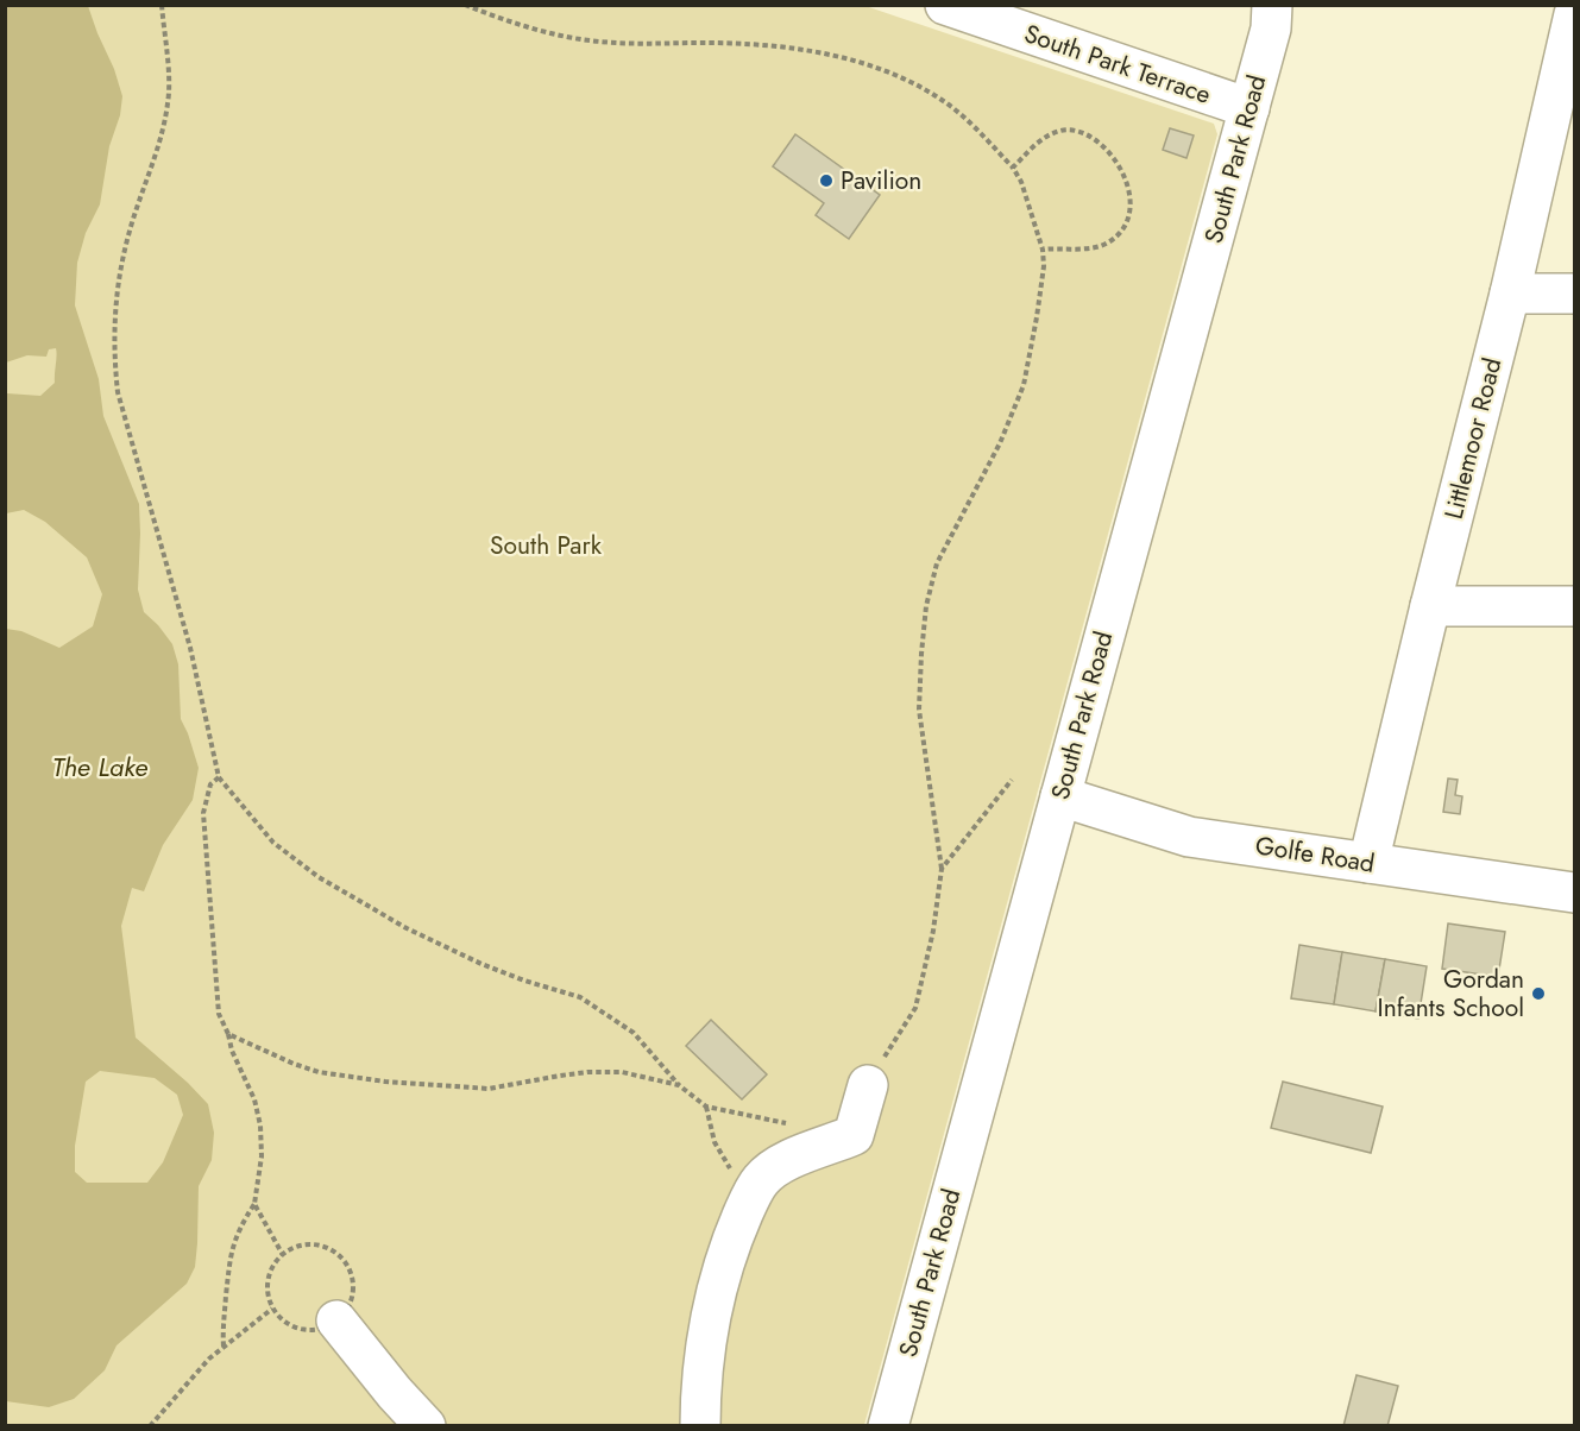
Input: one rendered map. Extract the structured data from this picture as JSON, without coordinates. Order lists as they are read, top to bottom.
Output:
{
  "streets": {
    "street": [
      "South Park Terrace",
      "South Park Road",
      "Littlemoor Road",
      "Golfe Road"
    ]
  },
  "crossings": [
    ["South Park Terrace", "South Park Road"],
    ["South Park Road", "Golfe Road"],
    ["Littlemoor Road", "Golfe Road"]
  ],
  "water": ["The Lake"],
  "parks": ["South Park"],
  "places": ["Pavilion", "Gordan Infants School"]
}
